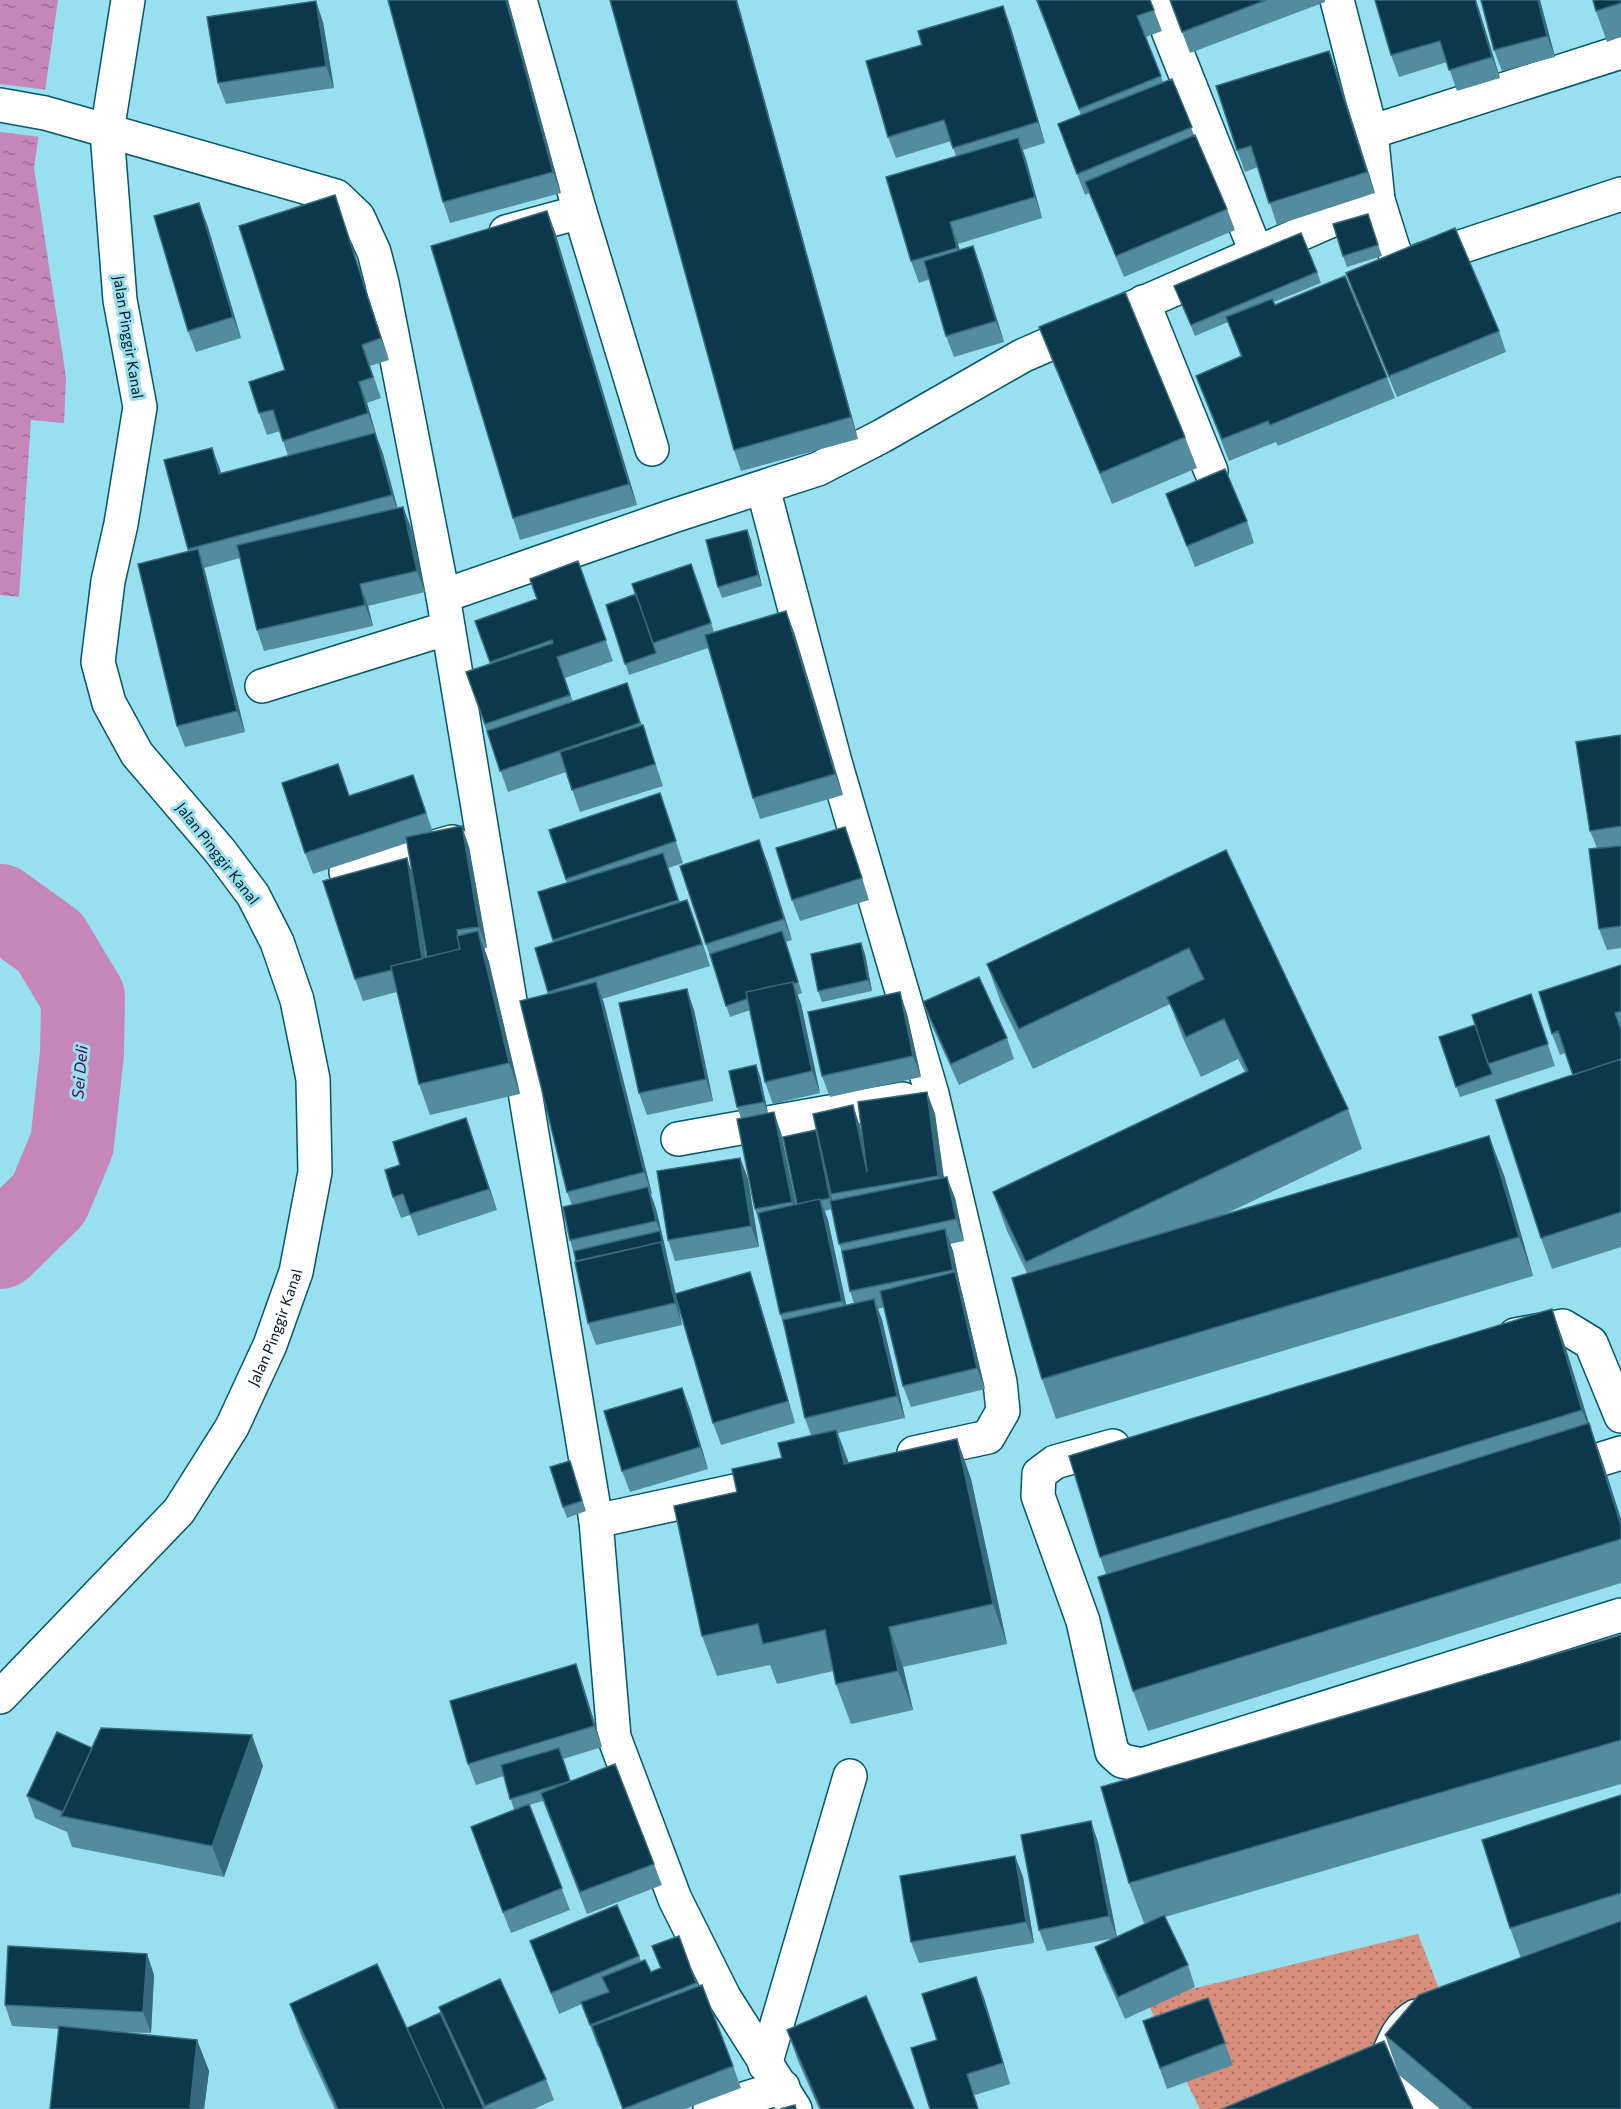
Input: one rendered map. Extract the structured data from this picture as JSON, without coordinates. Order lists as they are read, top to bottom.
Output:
{
  "streets": {
    "street": ["Jalan Pinggir Kanal"]
  },
  "water": ["Sei Deli"]
}
